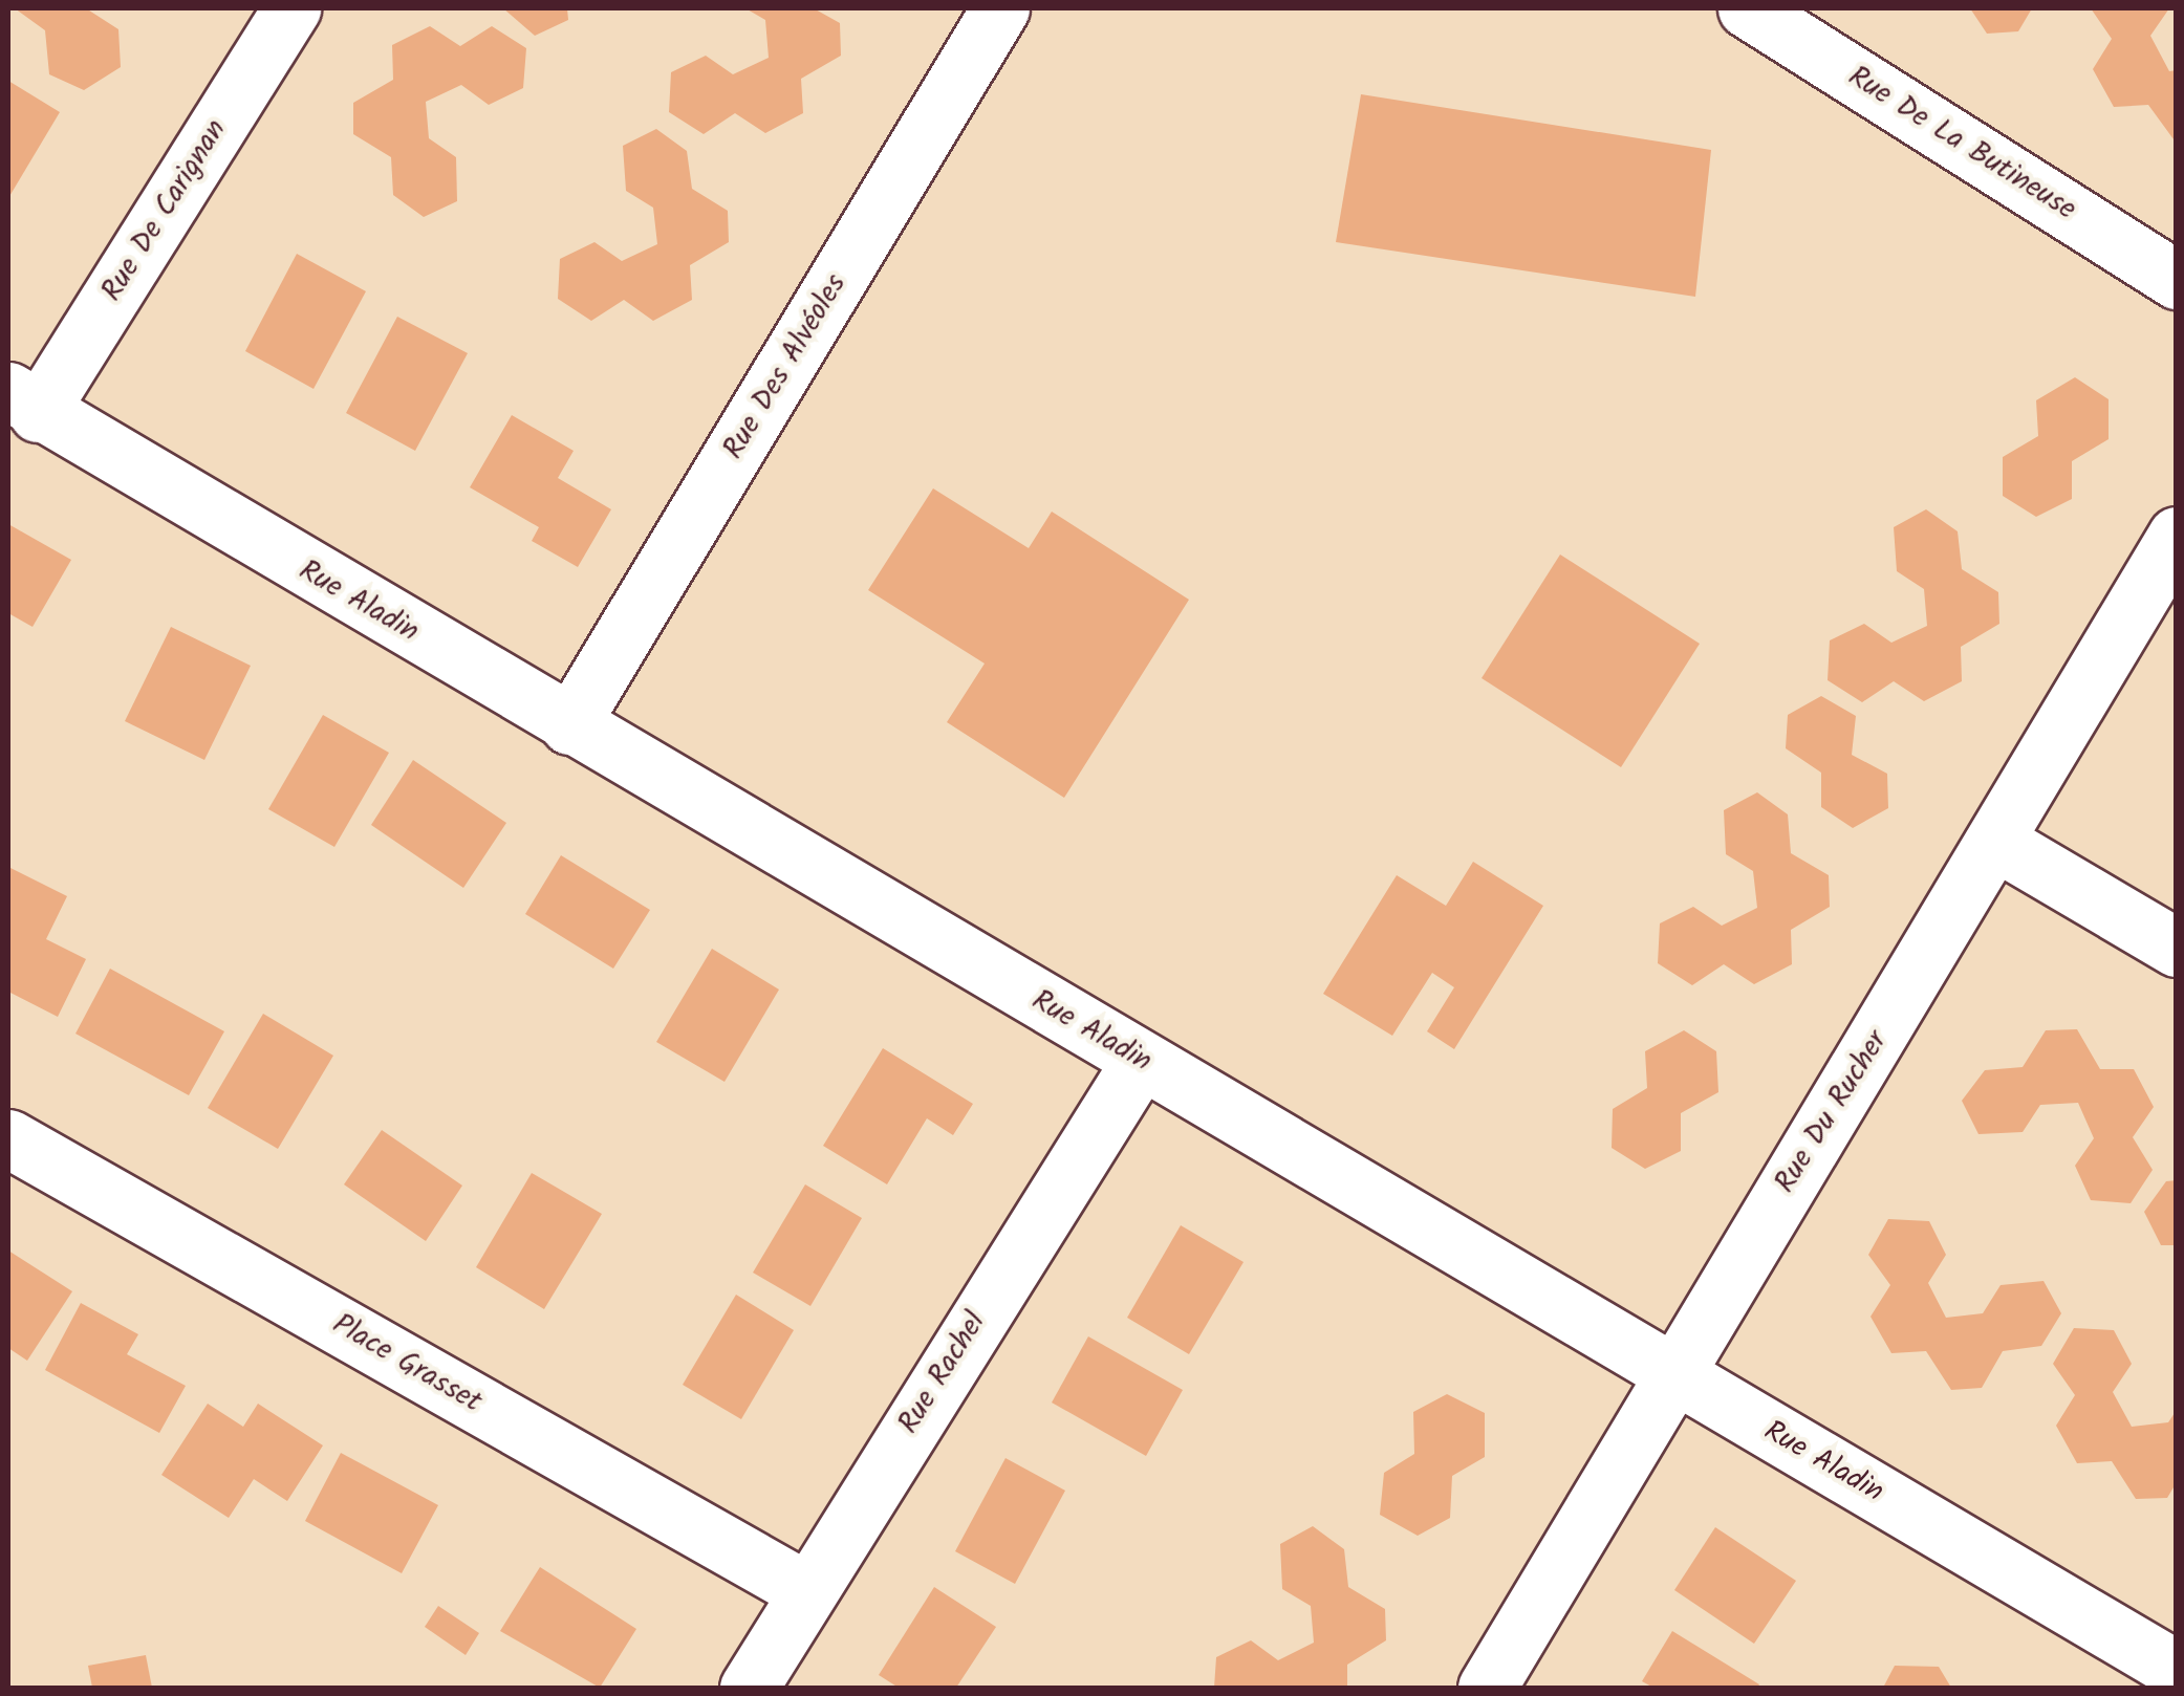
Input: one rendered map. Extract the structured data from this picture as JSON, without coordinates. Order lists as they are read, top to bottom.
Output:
{
  "streets": {
    "street": [
      "Rue De La Butineuse",
      "Rue De Carignan",
      "Rue Des Alvéoles",
      "Rue Aladin",
      "Rue Du Rucher",
      "Place Grasset",
      "Rue Rachel"
    ]
  },
  "crossings": [
    ["Rue De Carignan", "Rue Aladin"],
    ["Rue Des Alvéoles", "Rue Aladin"],
    ["Rue Aladin", "Rue Du Rucher"],
    ["Rue Aladin", "Rue Rachel"],
    ["Place Grasset", "Rue Rachel"]
  ]
}
